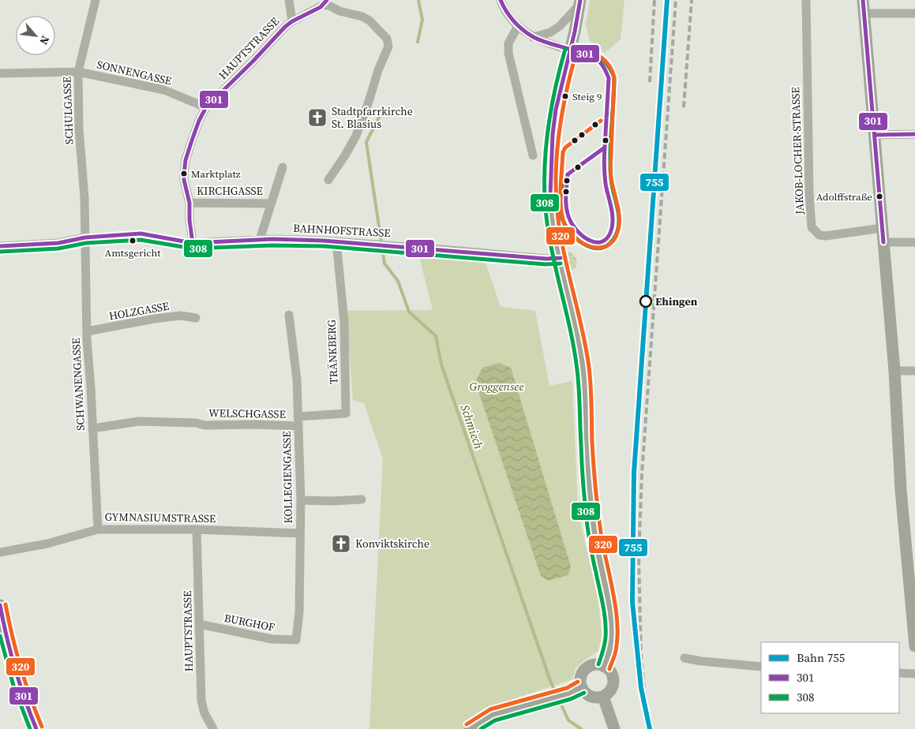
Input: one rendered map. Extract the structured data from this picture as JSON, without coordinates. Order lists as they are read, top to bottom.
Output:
{
  "streets": {
    "street": [
      "HAUPTSTRASSE",
      "SONNENGASSE",
      "SCHULGASSE",
      "JAKOB-LOCHER-STRASSE",
      "KIRCHGASSE",
      "BAHNHOFSTRASSE",
      "HOLZGASSE",
      "TRÄNKBERG",
      "SCHWANENGASSE",
      "WELSCHGASSE",
      "KOLLEGIENGASSE",
      "GYMNASIUMSTRASSE",
      "BURGHOF"
    ]
  },
  "crossings": [
    ["HAUPTSTRASSE", "SONNENGASSE"],
    ["HAUPTSTRASSE", "KIRCHGASSE"],
    ["HAUPTSTRASSE", "BAHNHOFSTRASSE"],
    ["HAUPTSTRASSE", "GYMNASIUMSTRASSE"],
    ["HAUPTSTRASSE", "BURGHOF"],
    ["SONNENGASSE", "SCHULGASSE"],
    ["SCHULGASSE", "SCHWANENGASSE"],
    ["KIRCHGASSE", "BAHNHOFSTRASSE"],
    ["BAHNHOFSTRASSE", "TRÄNKBERG"],
    ["HOLZGASSE", "SCHWANENGASSE"],
    ["TRÄNKBERG", "KOLLEGIENGASSE"],
    ["SCHWANENGASSE", "WELSCHGASSE"],
    ["SCHWANENGASSE", "GYMNASIUMSTRASSE"],
    ["WELSCHGASSE", "KOLLEGIENGASSE"],
    ["KOLLEGIENGASSE", "GYMNASIUMSTRASSE"],
    ["KOLLEGIENGASSE", "BURGHOF"]
  ],
  "water": ["Groggensee", "Schmiech"],
  "places": {
    "other": [
      "Steig 9",
      "Marktplatz",
      "Adolffstraße",
      "Amtsgericht",
      "Ehingen"
    ],
    "church": ["Stadtpfarrkirche St. Blasius", "Konviktskirche"]
  },
  "lines": [
    "rail line 755",
    "transit line 301",
    "transit line 308",
    "transit line 320"
  ],
  "legend": ["Bahn 755", "301", "308"],
  "north": "bottom right"
}
